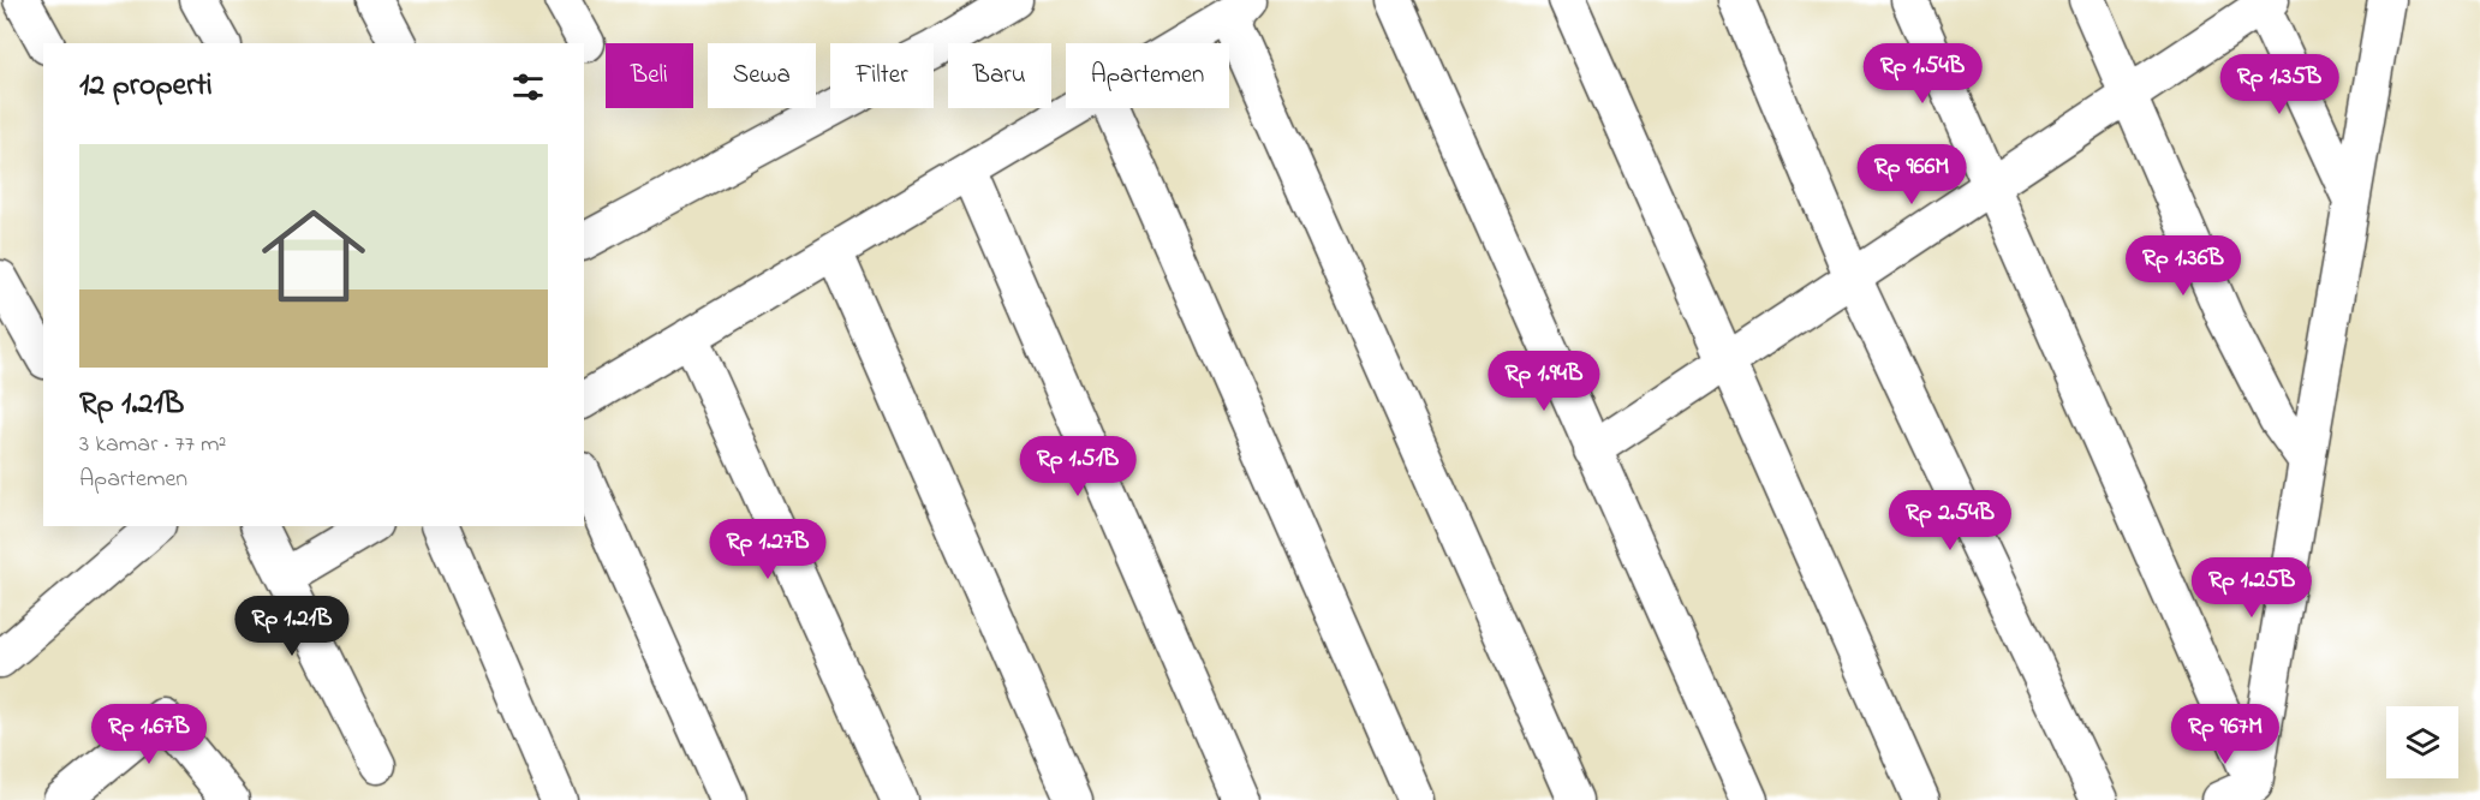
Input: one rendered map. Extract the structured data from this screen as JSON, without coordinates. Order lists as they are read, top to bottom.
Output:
{
  "page": {
    "price": [
      "Rp 1.54B",
      "Rp 1.35B",
      "Rp 966M",
      "Rp 1.36B",
      "Rp 1.94B",
      "Rp 1.51B",
      "Rp 2.54B",
      "Rp 1.27B",
      "Rp 1.25B",
      "Rp 1.21B",
      "Rp 1.67B",
      "Rp 967M"
    ],
    "chip": [
      "Beli",
      "Sewa",
      "Filter",
      "Baru",
      "Apartemen"
    ],
    "heading": "12 properti",
    "list": [
      {
        "name": "Rp 1.21B",
        "note": "3 kamar · 77 m² · Apartemen"
      }
    ]
  }
}
